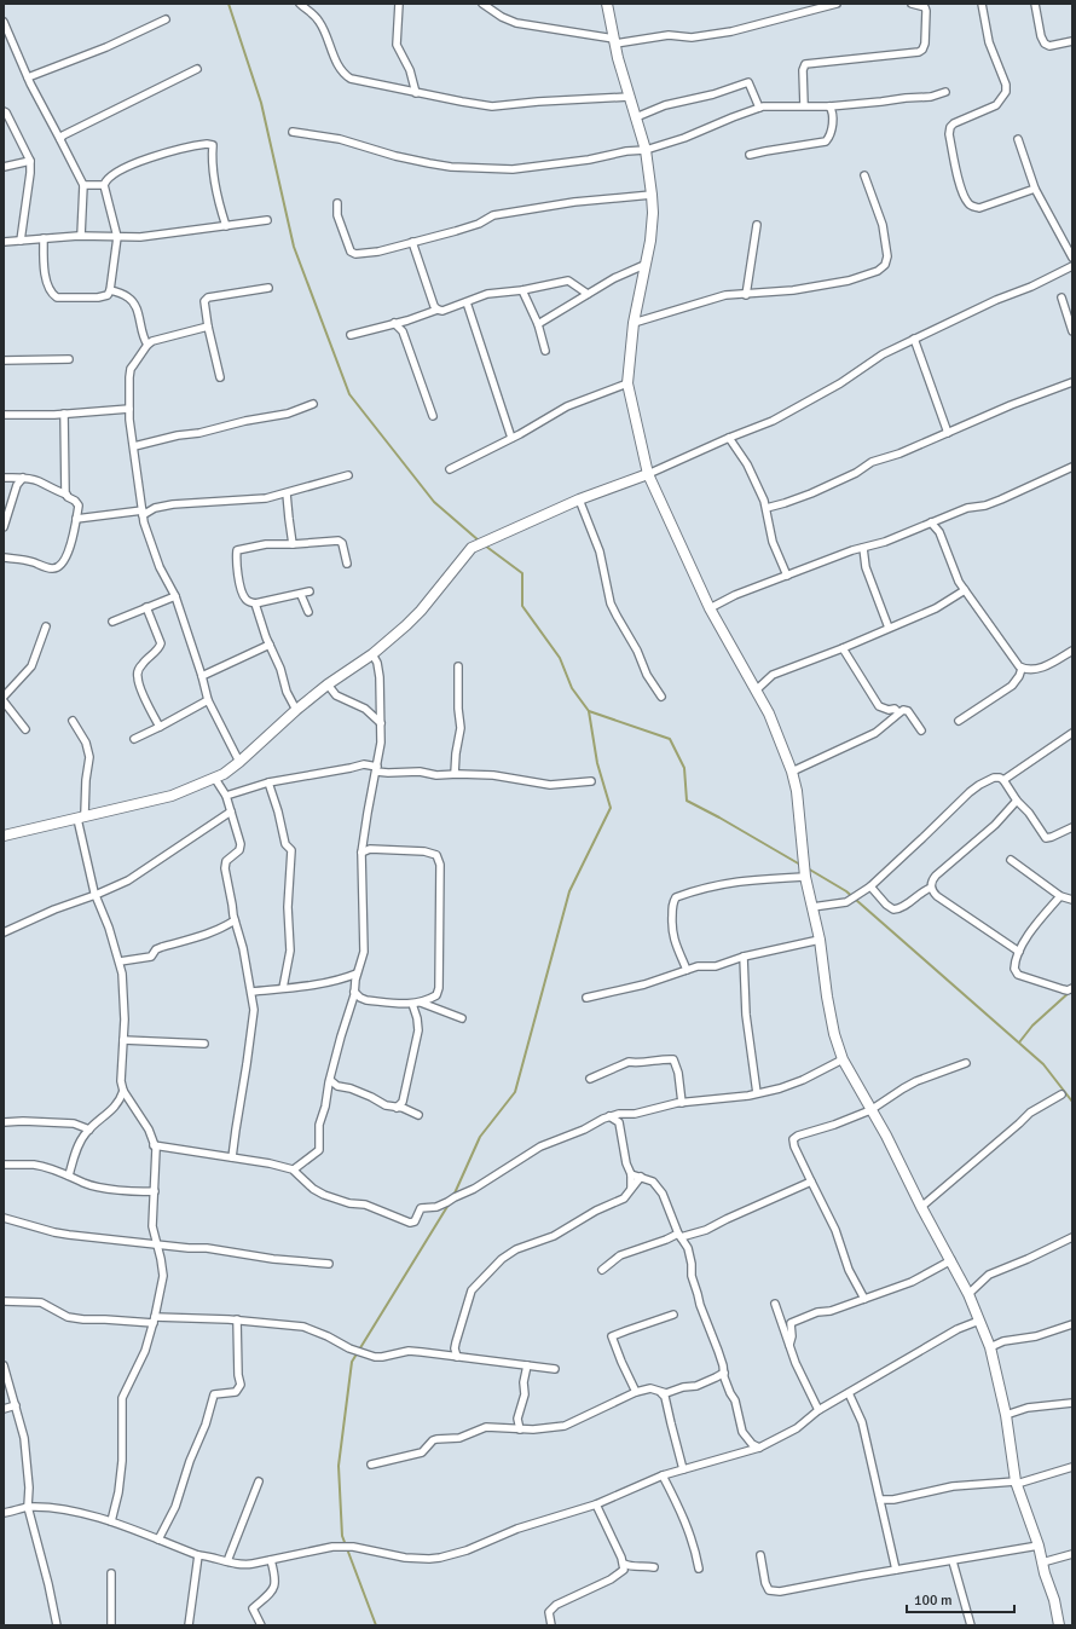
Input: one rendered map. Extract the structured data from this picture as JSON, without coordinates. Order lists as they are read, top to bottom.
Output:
{
  "scale_bar": "100 m"
}
